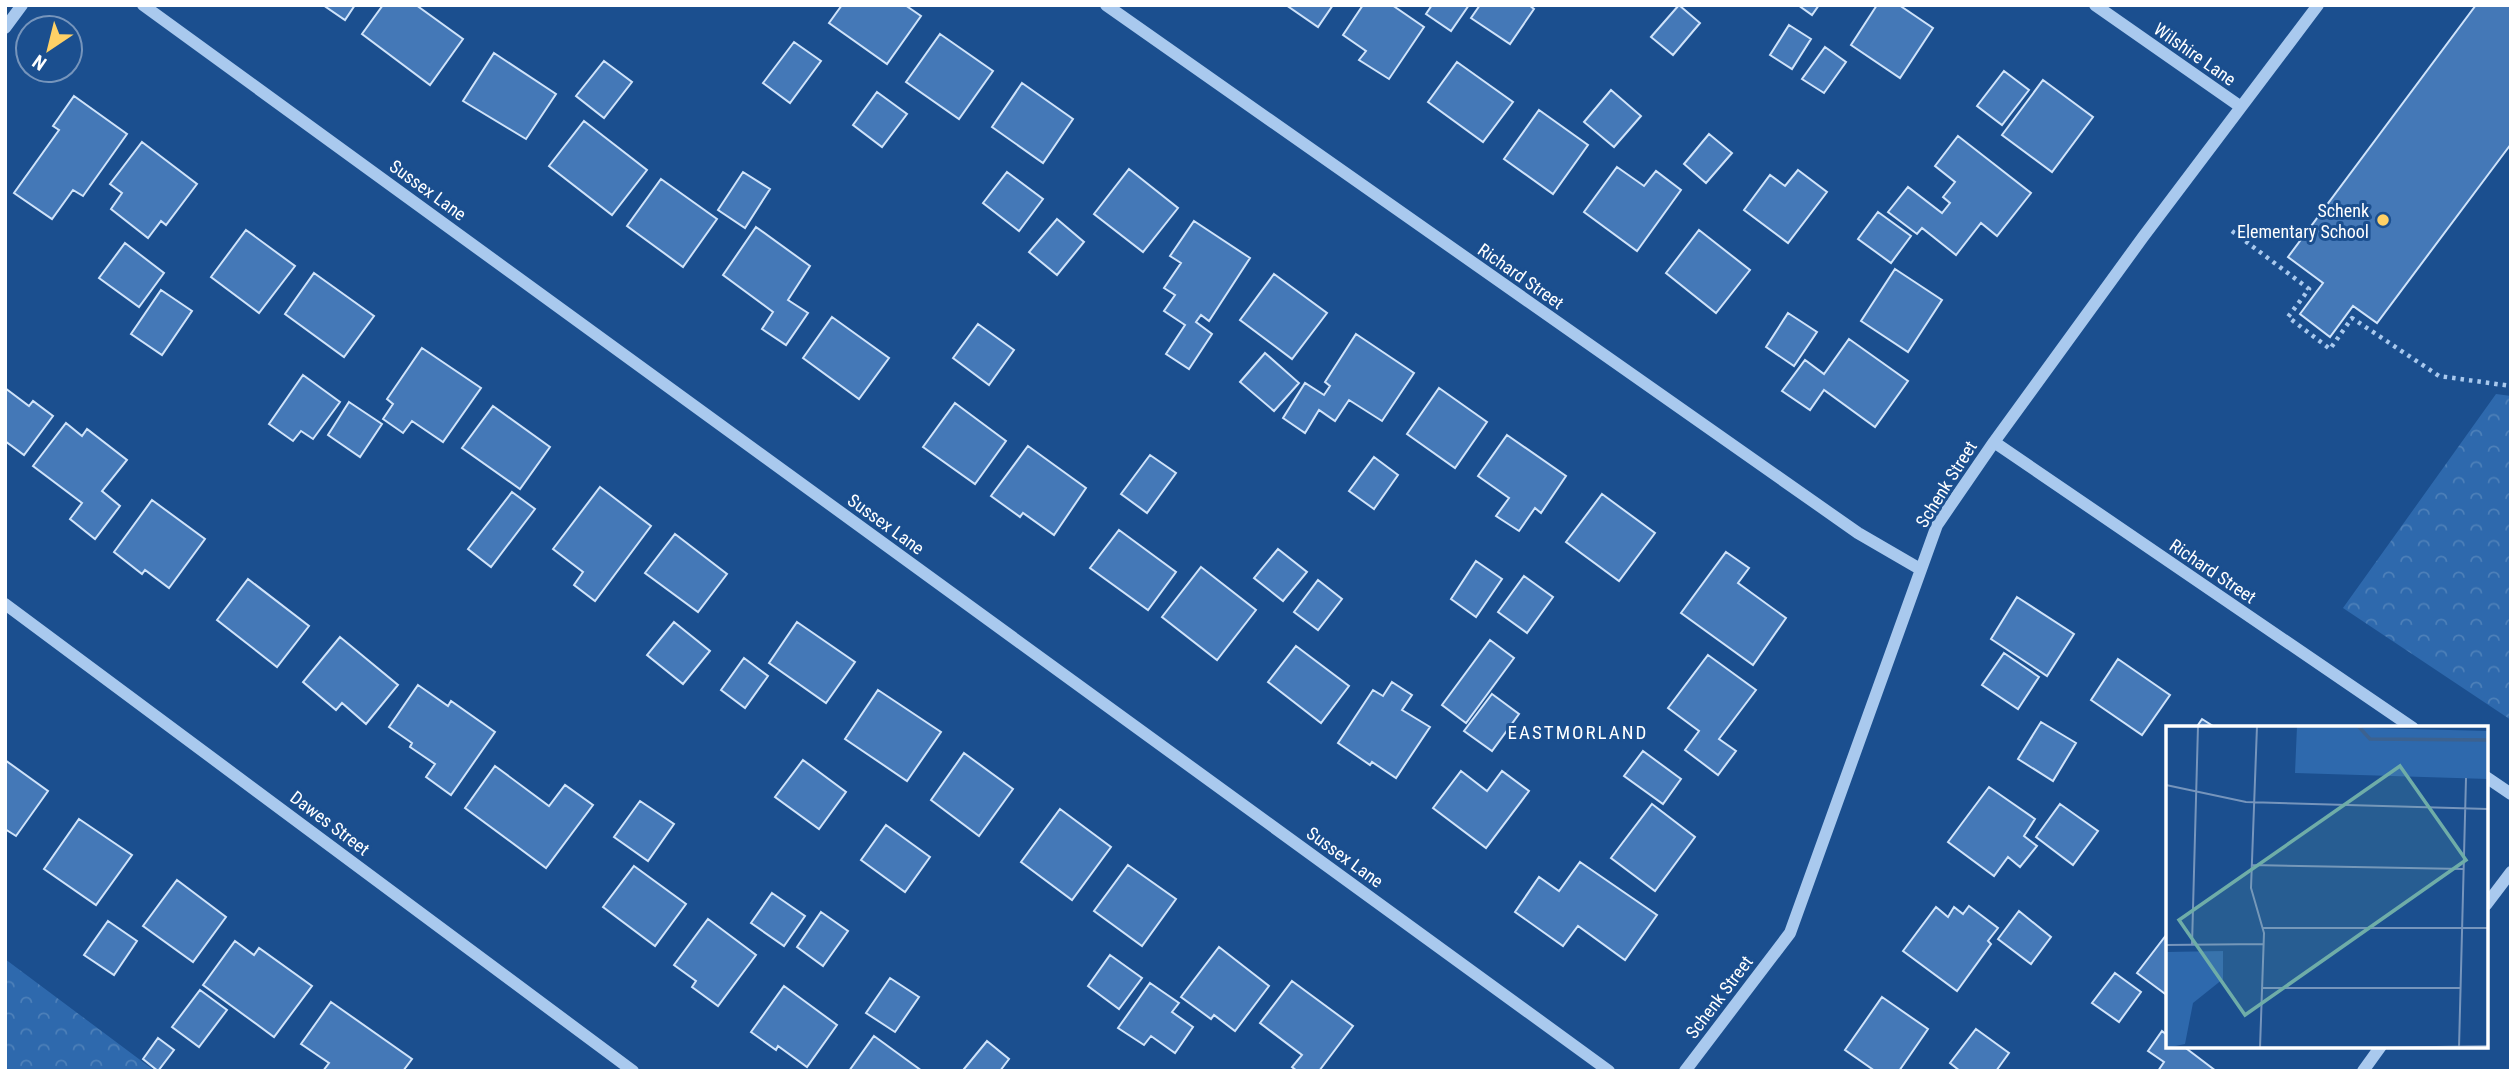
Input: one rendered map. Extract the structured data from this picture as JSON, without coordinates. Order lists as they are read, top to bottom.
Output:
{
  "streets": {
    "street": [
      "Wilshire Lane",
      "Sussex Lane",
      "Richard Street",
      "Schenk Street",
      "Dawes Street"
    ]
  },
  "crossings": [
    ["Wilshire Lane", "Schenk Street"],
    ["Richard Street", "Schenk Street"]
  ],
  "districts": ["EASTMORLAND"],
  "places": ["Schenk Elementary School"],
  "north": "bottom left"
}
